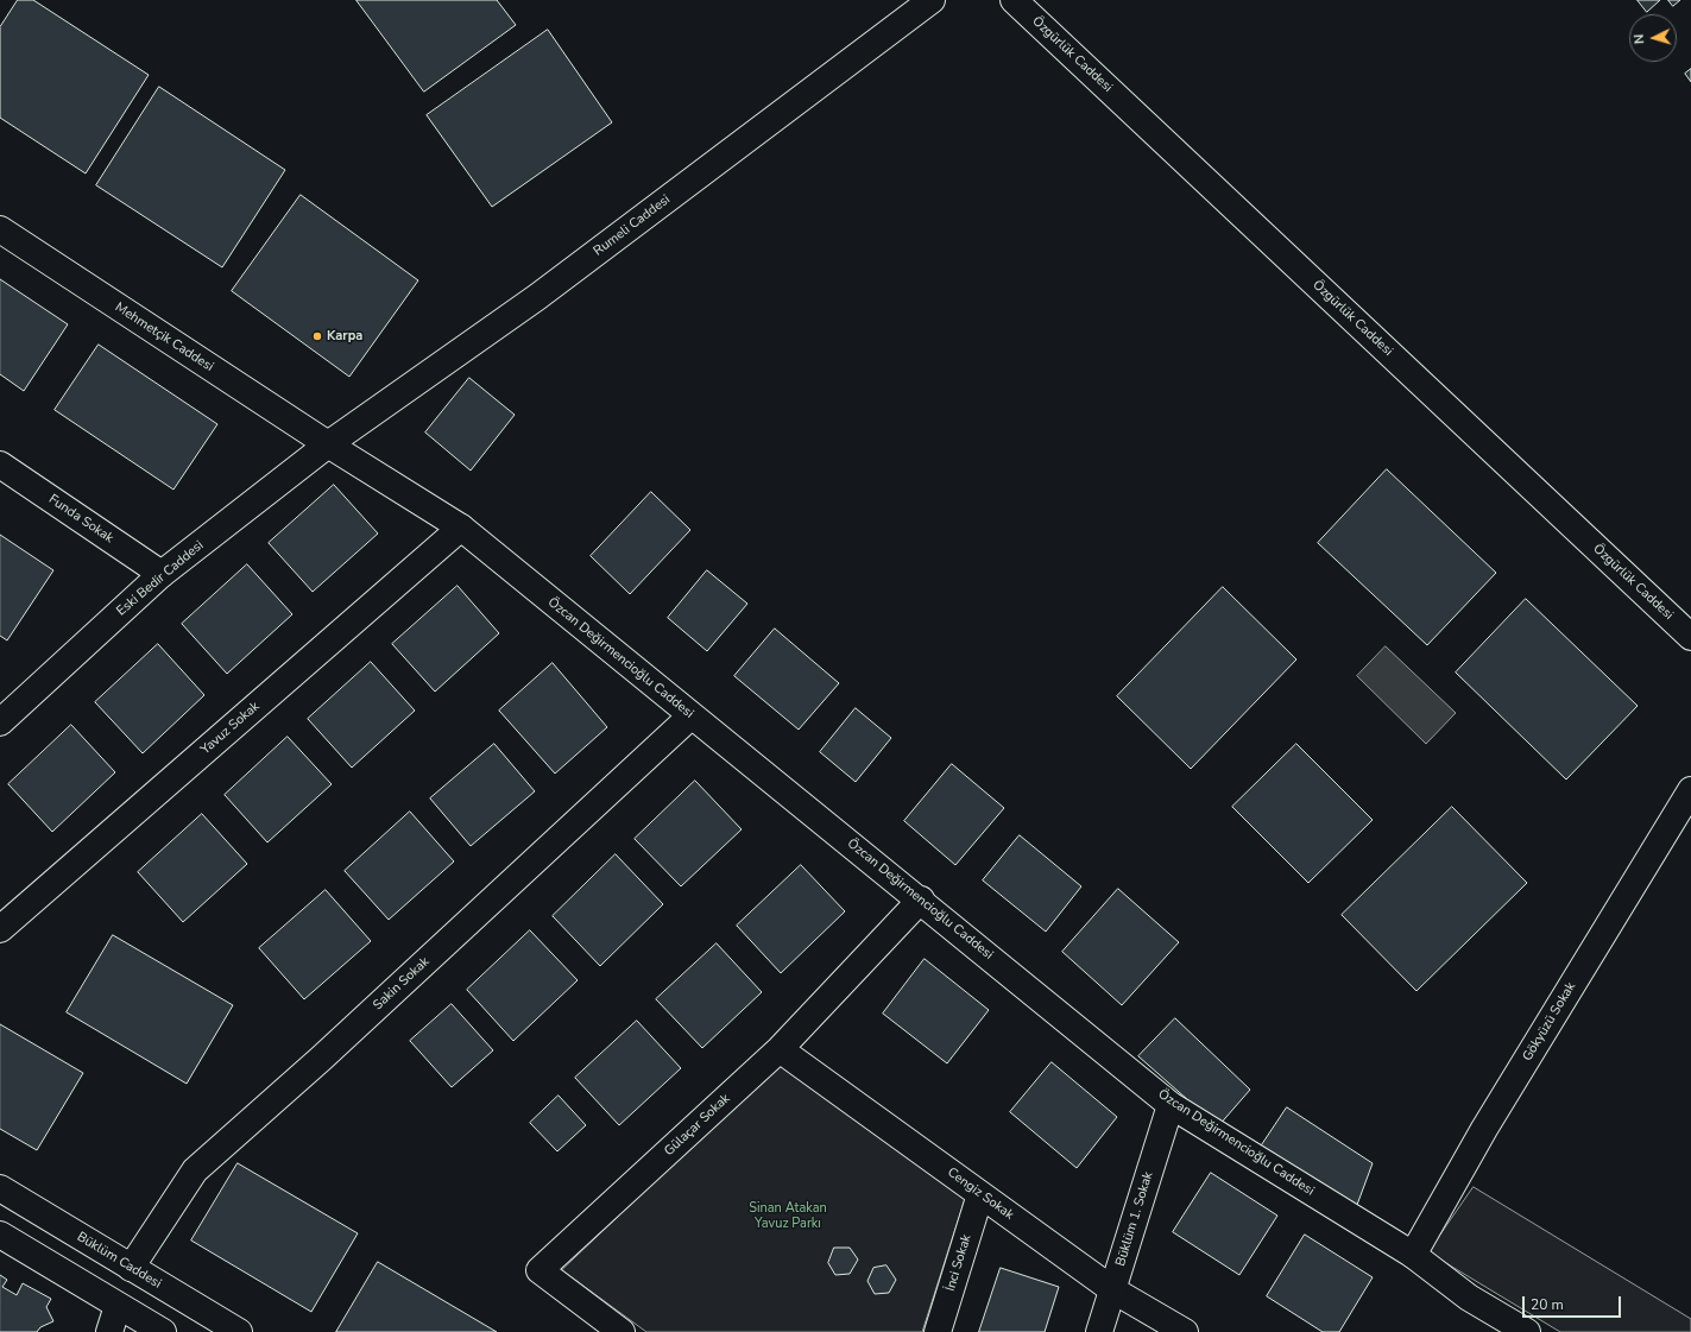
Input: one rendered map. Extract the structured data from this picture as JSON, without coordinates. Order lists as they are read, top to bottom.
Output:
{
  "streets": {
    "street": [
      "Özgürlük Caddesi",
      "Rumeli Caddesi",
      "Mehmetçik Caddesi",
      "Funda Sokak",
      "Eski Bedir Caddesi",
      "Özcan Değirmencioğlu Caddesi",
      "Yavuz Sokak",
      "Sakin Sokak",
      "Gökyüzü Sokak",
      "Gülaçar Sokak",
      "Cengiz Sokak",
      "Büklüm 1. Sokak",
      "Büklüm Caddesi",
      "İnci Sokak"
    ]
  },
  "crossings": [
    ["Rumeli Caddesi", "Mehmetçik Caddesi"],
    ["Rumeli Caddesi", "Eski Bedir Caddesi"],
    ["Rumeli Caddesi", "Özcan Değirmencioğlu Caddesi"],
    ["Mehmetçik Caddesi", "Eski Bedir Caddesi"],
    ["Mehmetçik Caddesi", "Özcan Değirmencioğlu Caddesi"],
    ["Funda Sokak", "Eski Bedir Caddesi"],
    ["Eski Bedir Caddesi", "Özcan Değirmencioğlu Caddesi"],
    ["Özcan Değirmencioğlu Caddesi", "Yavuz Sokak"],
    ["Özcan Değirmencioğlu Caddesi", "Sakin Sokak"],
    ["Özcan Değirmencioğlu Caddesi", "Gökyüzü Sokak"],
    ["Özcan Değirmencioğlu Caddesi", "Gülaçar Sokak"],
    ["Özcan Değirmencioğlu Caddesi", "Büklüm 1. Sokak"],
    ["Sakin Sokak", "Büklüm Caddesi"],
    ["Gülaçar Sokak", "Cengiz Sokak"],
    ["Cengiz Sokak", "Büklüm 1. Sokak"],
    ["Cengiz Sokak", "İnci Sokak"]
  ],
  "parks": ["Sinan Atakan Yavuz Parkı"],
  "places": ["Karpa"],
  "scale_bar": "20 m",
  "north": "left"
}
